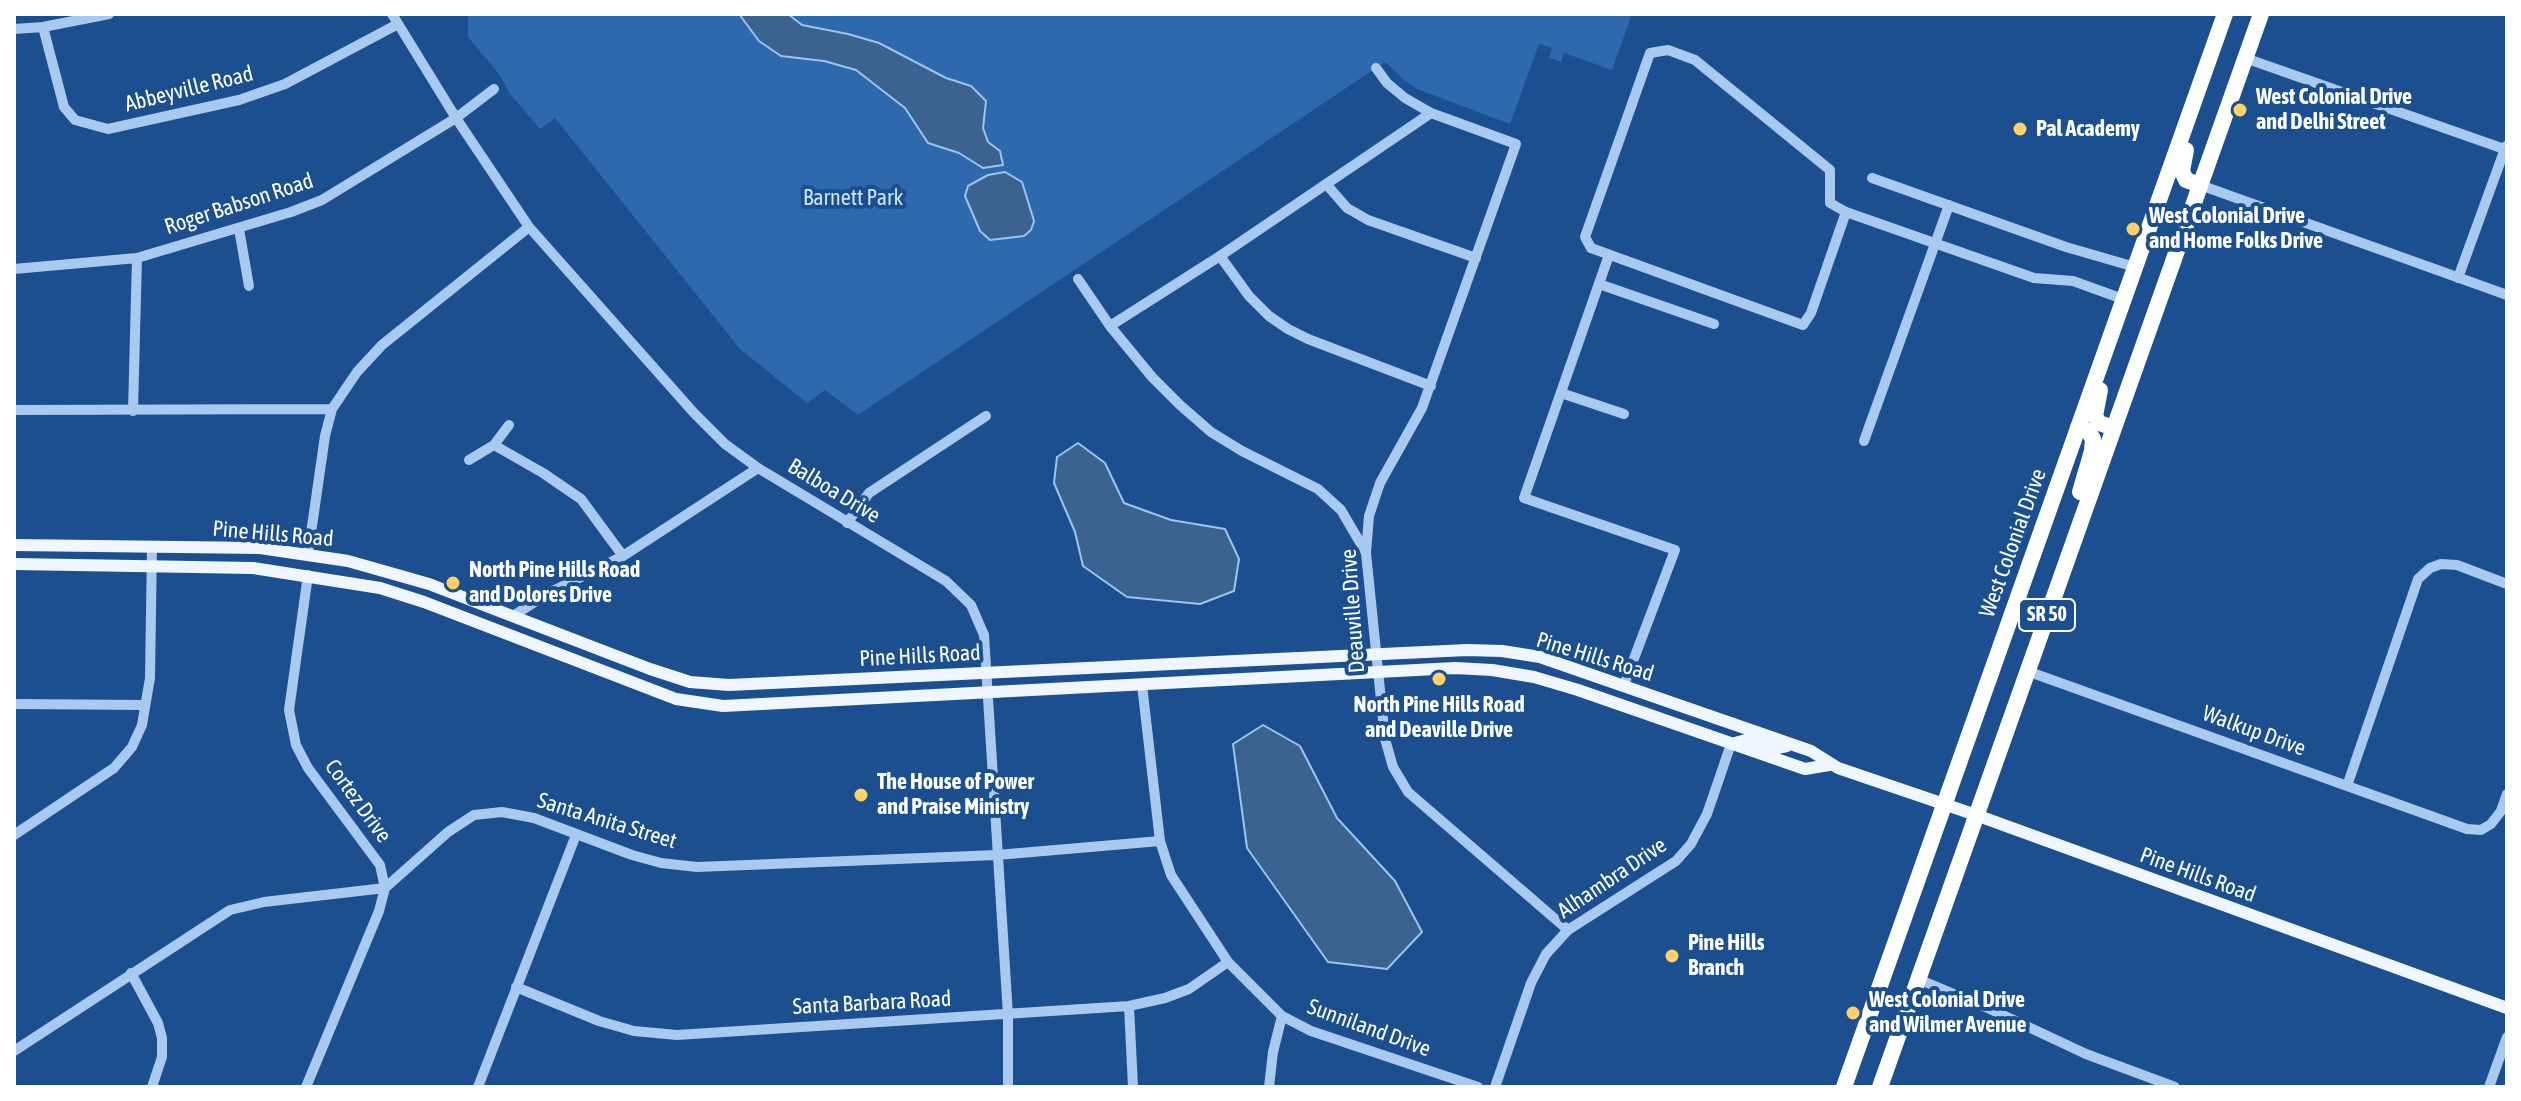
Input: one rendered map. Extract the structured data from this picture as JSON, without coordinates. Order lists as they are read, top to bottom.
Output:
{
  "streets": {
    "highway": ["West Colonial Drive", "SR 50"],
    "main road": ["Pine Hills Road"],
    "street": [
      "Abbeyville Road",
      "Roger Babson Road",
      "Balboa Drive",
      "Deauville Drive",
      "Walkup Drive",
      "Cortez Drive",
      "Santa Anita Street",
      "Alhambra Drive",
      "Santa Barbara Road",
      "Sunniland Drive"
    ]
  },
  "crossings": [
    ["Abbeyville Road", "Balboa Drive"],
    ["Roger Babson Road", "Balboa Drive"],
    ["Balboa Drive", "Pine Hills Road"],
    ["Balboa Drive", "Santa Anita Street"],
    ["Balboa Drive", "Santa Barbara Road"],
    ["Pine Hills Road", "West Colonial Drive"],
    ["Pine Hills Road", "Deauville Drive"],
    ["Pine Hills Road", "SR 50"],
    ["Pine Hills Road", "Cortez Drive"],
    ["Pine Hills Road", "Alhambra Drive"],
    ["Pine Hills Road", "Sunniland Drive"],
    ["Deauville Drive", "Alhambra Drive"],
    ["SR 50", "Walkup Drive"],
    ["Cortez Drive", "Santa Anita Street"],
    ["Santa Anita Street", "Sunniland Drive"],
    ["Santa Barbara Road", "Sunniland Drive"]
  ],
  "parks": ["Barnett Park"],
  "places": [
    "West Colonial Drive and Delhi Street",
    "Pal Academy",
    "West Colonial Drive and Home Folks Drive",
    "North Pine Hills Road and Dolores Drive",
    "North Pine Hills Road and Deaville Drive",
    "The House of Power and Praise Ministry",
    "Pine Hills Branch",
    "West Colonial Drive and Wilmer Avenue"
  ]
}
